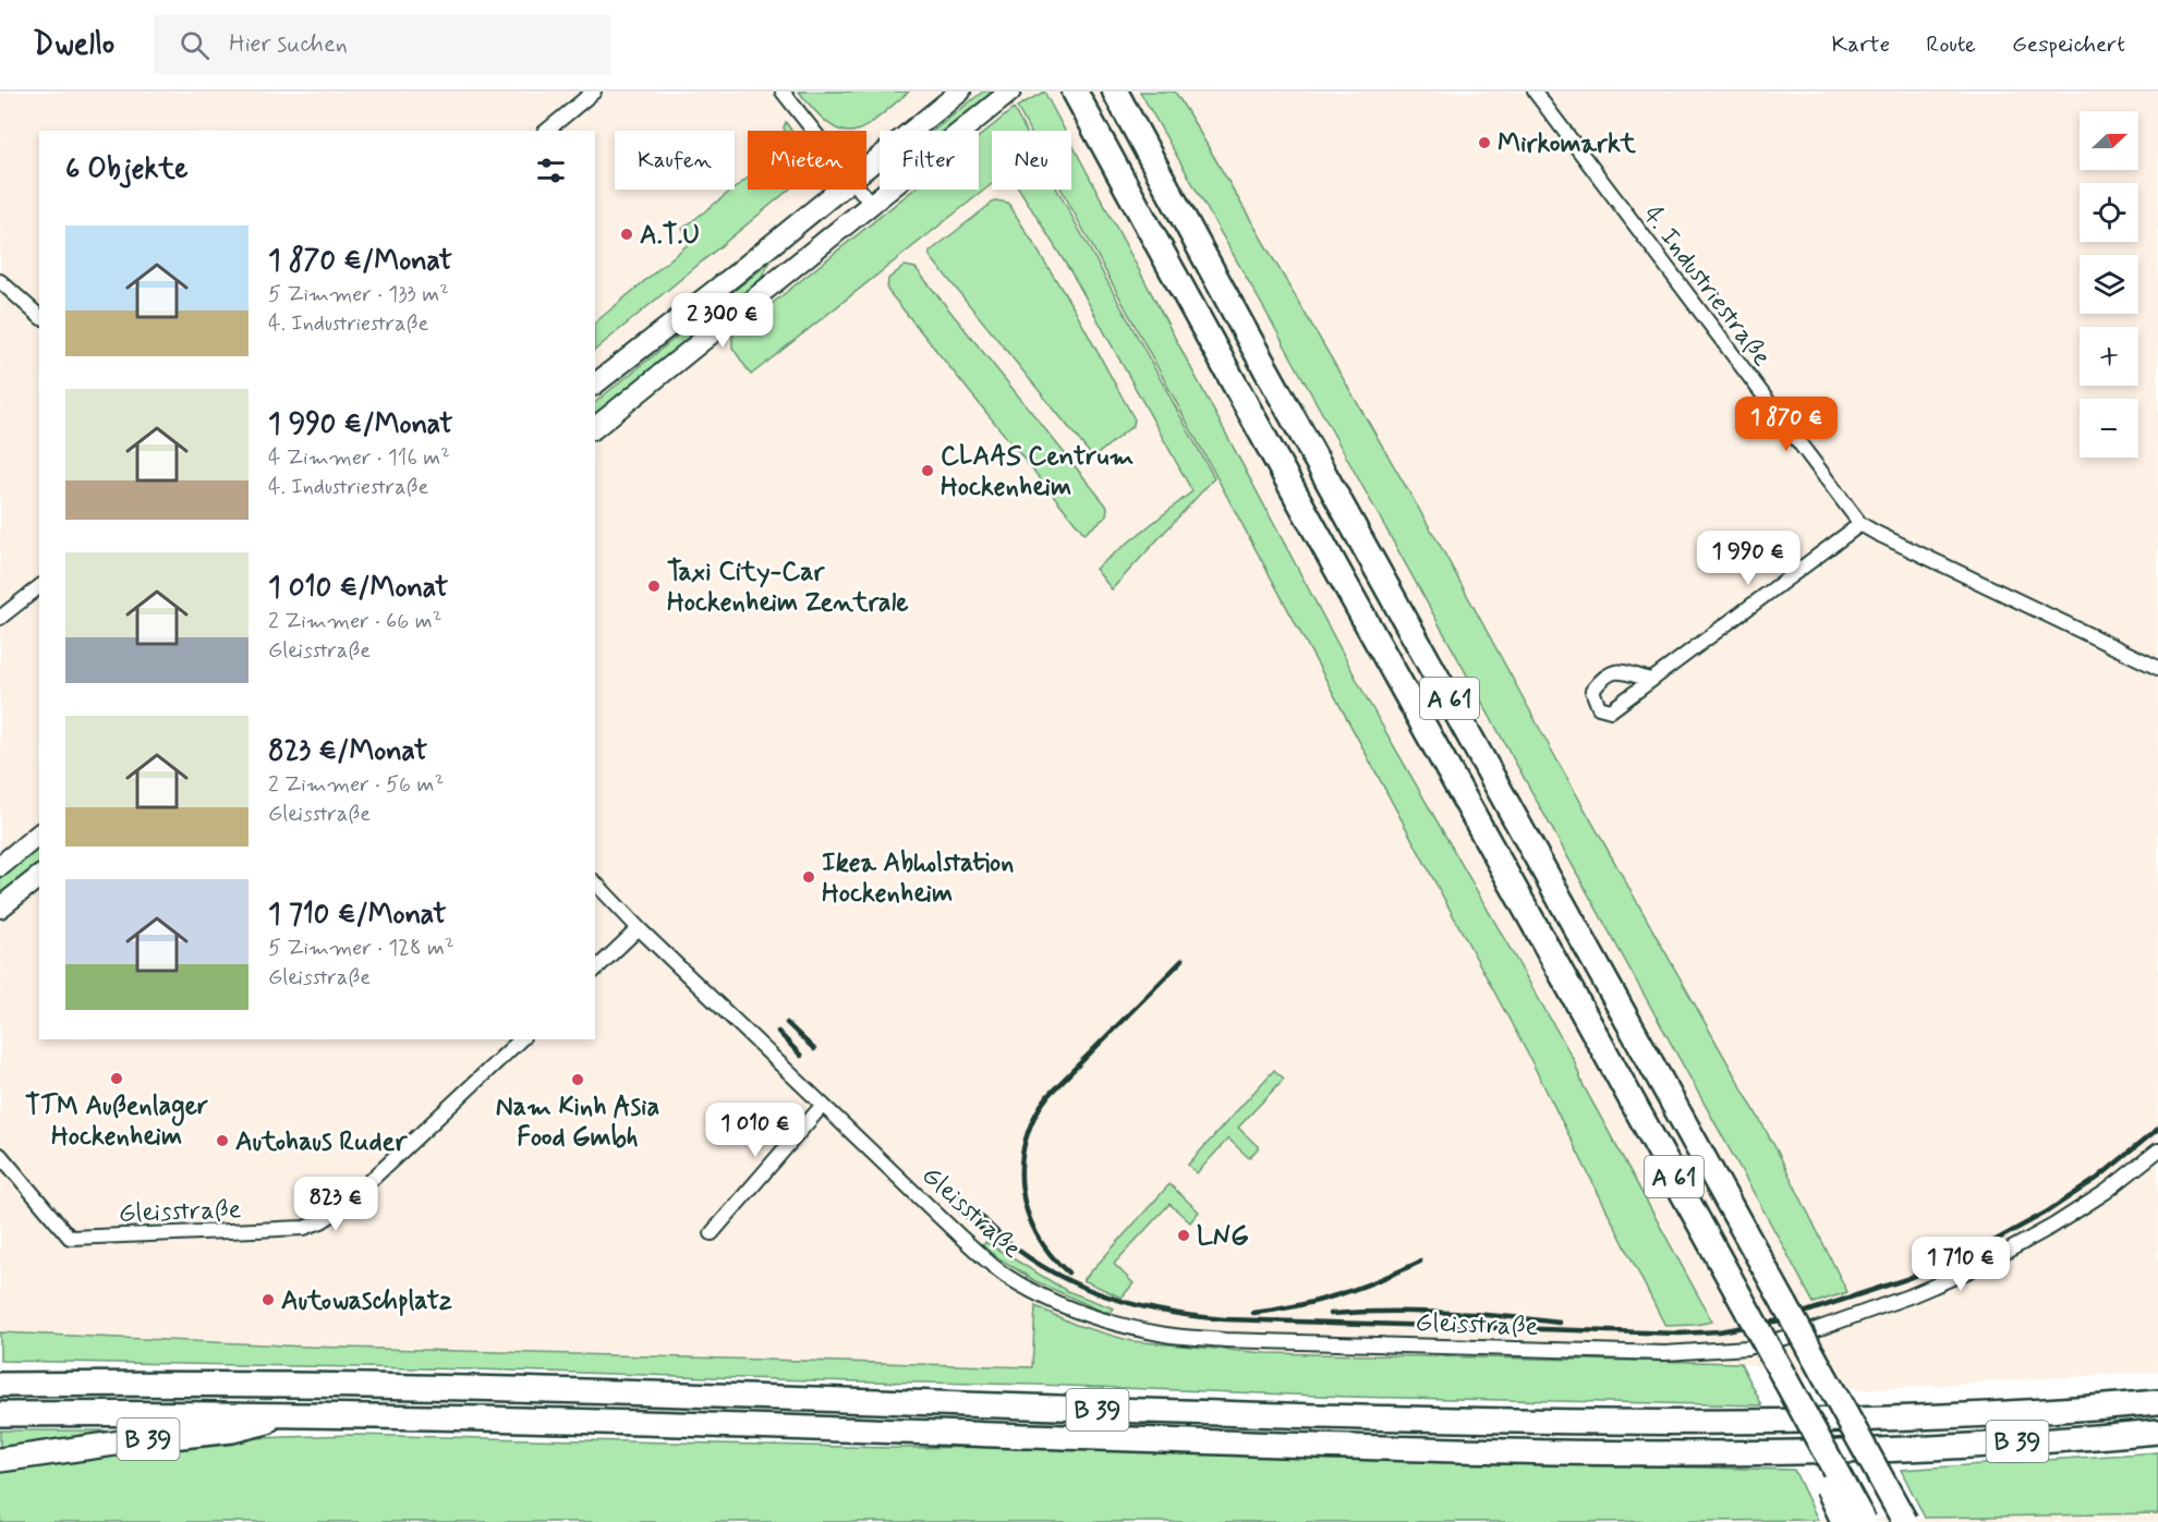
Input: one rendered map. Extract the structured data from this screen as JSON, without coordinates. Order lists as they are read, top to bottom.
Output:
{
  "streets": {
    "highway": ["A 61", "B 39"],
    "street": ["4. Industriestraße", "Gleisstraße"]
  },
  "places": [
    "Mirkomarkt",
    "A.T.U",
    "CLAAS Centrum Hockenheim",
    "Taxi City-Car Hockenheim Zentrale",
    "Ikea Abholstation Hockenheim",
    "TTM Außenlager Hockenheim",
    "Nam Kinh Asia Food Gmbh",
    "Autohaus Ruder",
    "LNG",
    "Autowaschplatz"
  ],
  "north": "right",
  "page": {
    "header": "Dwello",
    "search": "Hier suchen",
    "nav": ["Karte", "Route", "Gespeichert"],
    "map_buttons": ["+", "−"],
    "chip": [
      "Kaufen",
      "Mieten",
      "Filter",
      "Neu"
    ],
    "heading": "6 Objekte",
    "list": [
      {
        "name": "1 870 €/Monat",
        "note": "5 Zimmer · 133 m² · 4. Industriestraße"
      },
      {
        "name": "1 990 €/Monat",
        "note": "4 Zimmer · 116 m² · 4. Industriestraße"
      },
      {
        "name": "1 010 €/Monat",
        "note": "2 Zimmer · 66 m² · Gleisstraße"
      },
      {
        "name": "823 €/Monat",
        "note": "2 Zimmer · 56 m² · Gleisstraße"
      },
      {
        "name": "1 710 €/Monat",
        "note": "5 Zimmer · 128 m² · Gleisstraße"
      }
    ],
    "price": [
      "2 300 €",
      "1 870 €",
      "1 990 €",
      "1 010 €",
      "823 €",
      "1 710 €"
    ]
  }
}
